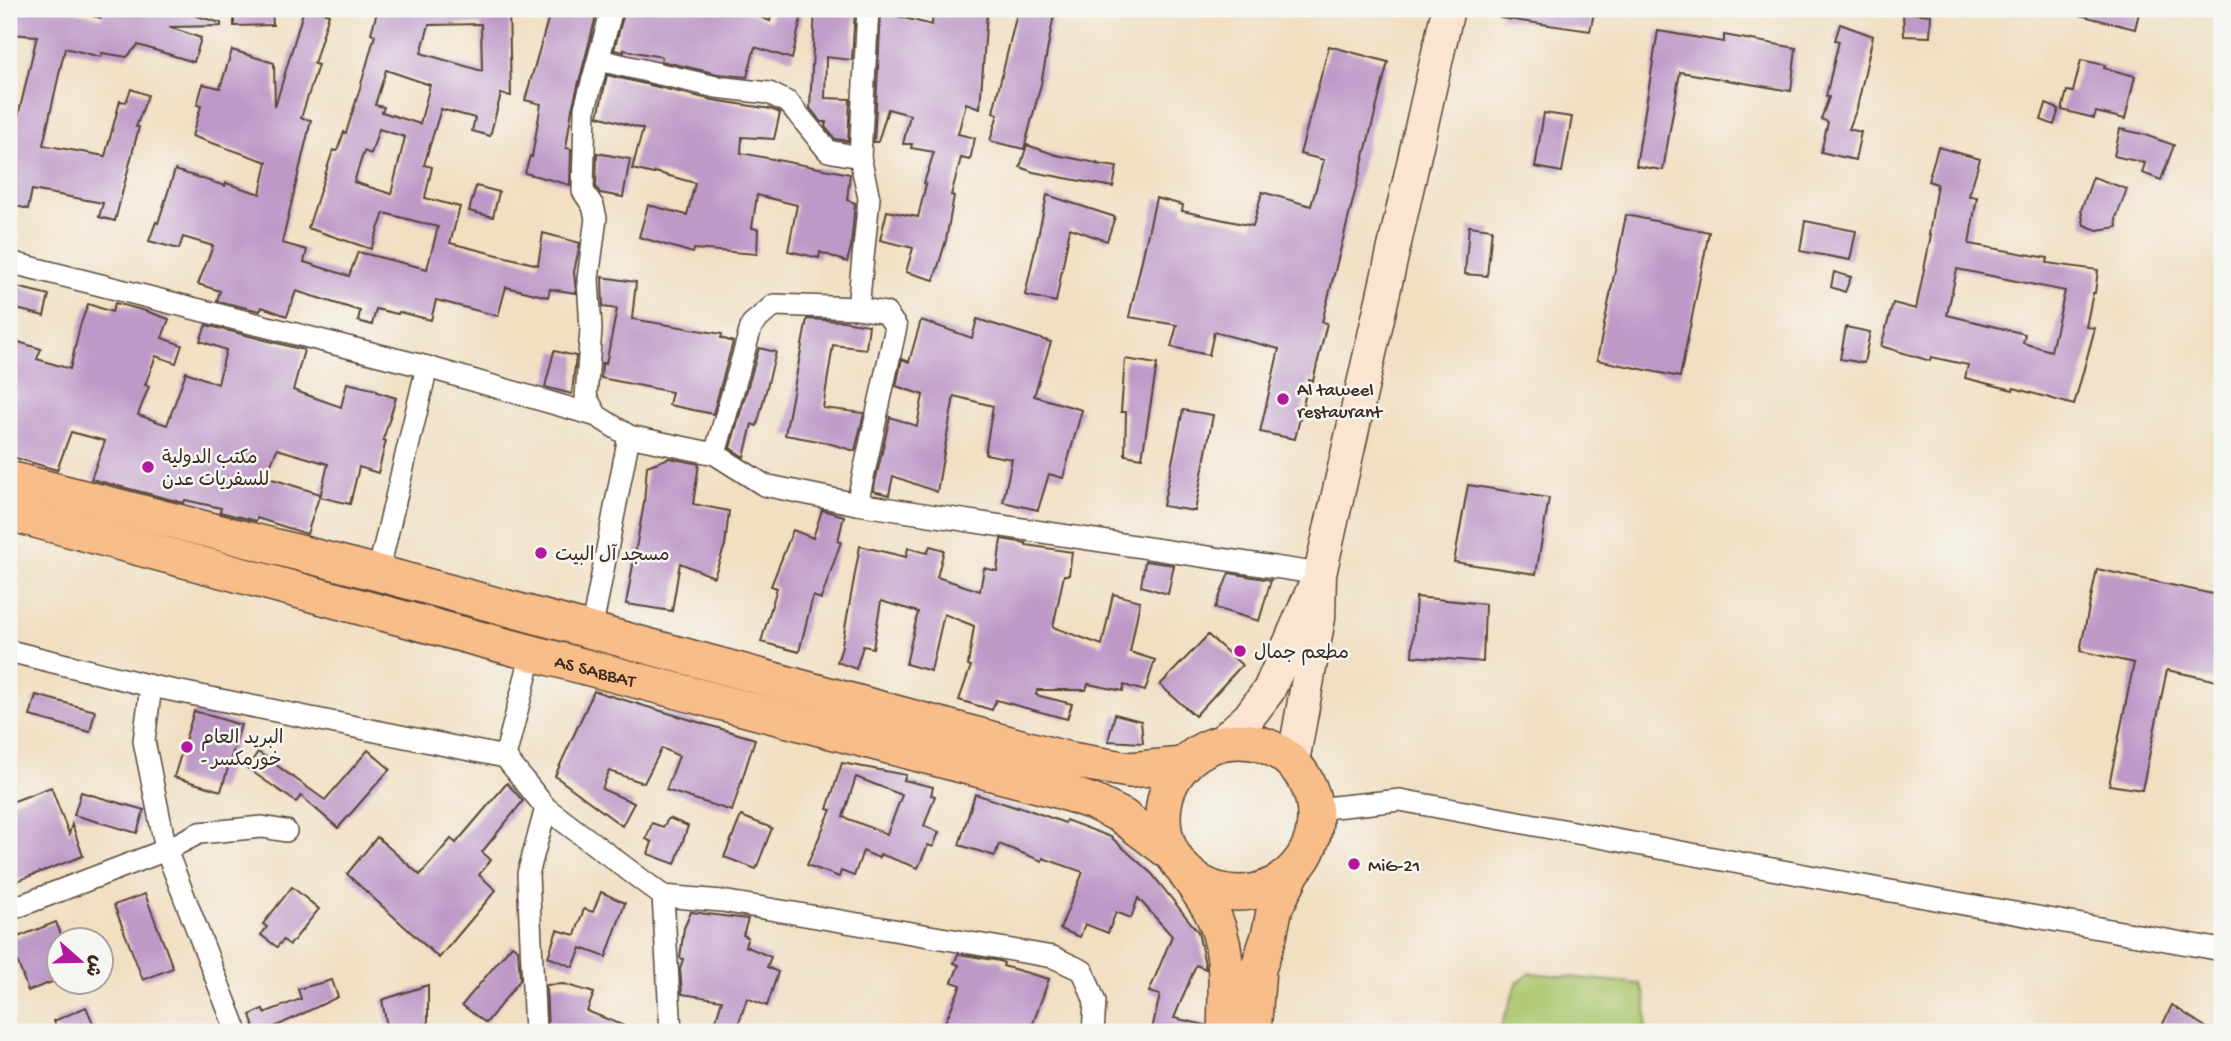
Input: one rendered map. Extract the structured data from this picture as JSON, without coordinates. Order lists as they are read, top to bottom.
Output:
{
  "streets": {
    "main road": ["AS SABBAT"]
  },
  "places": [
    "Al taweel restaurant",
    "مكتب الدولية للسفريات عدن",
    "مسجد آل البيت",
    "مطعم جمال",
    "البريد العام - خورمكسر",
    "MiG-21"
  ],
  "north": "right"
}
